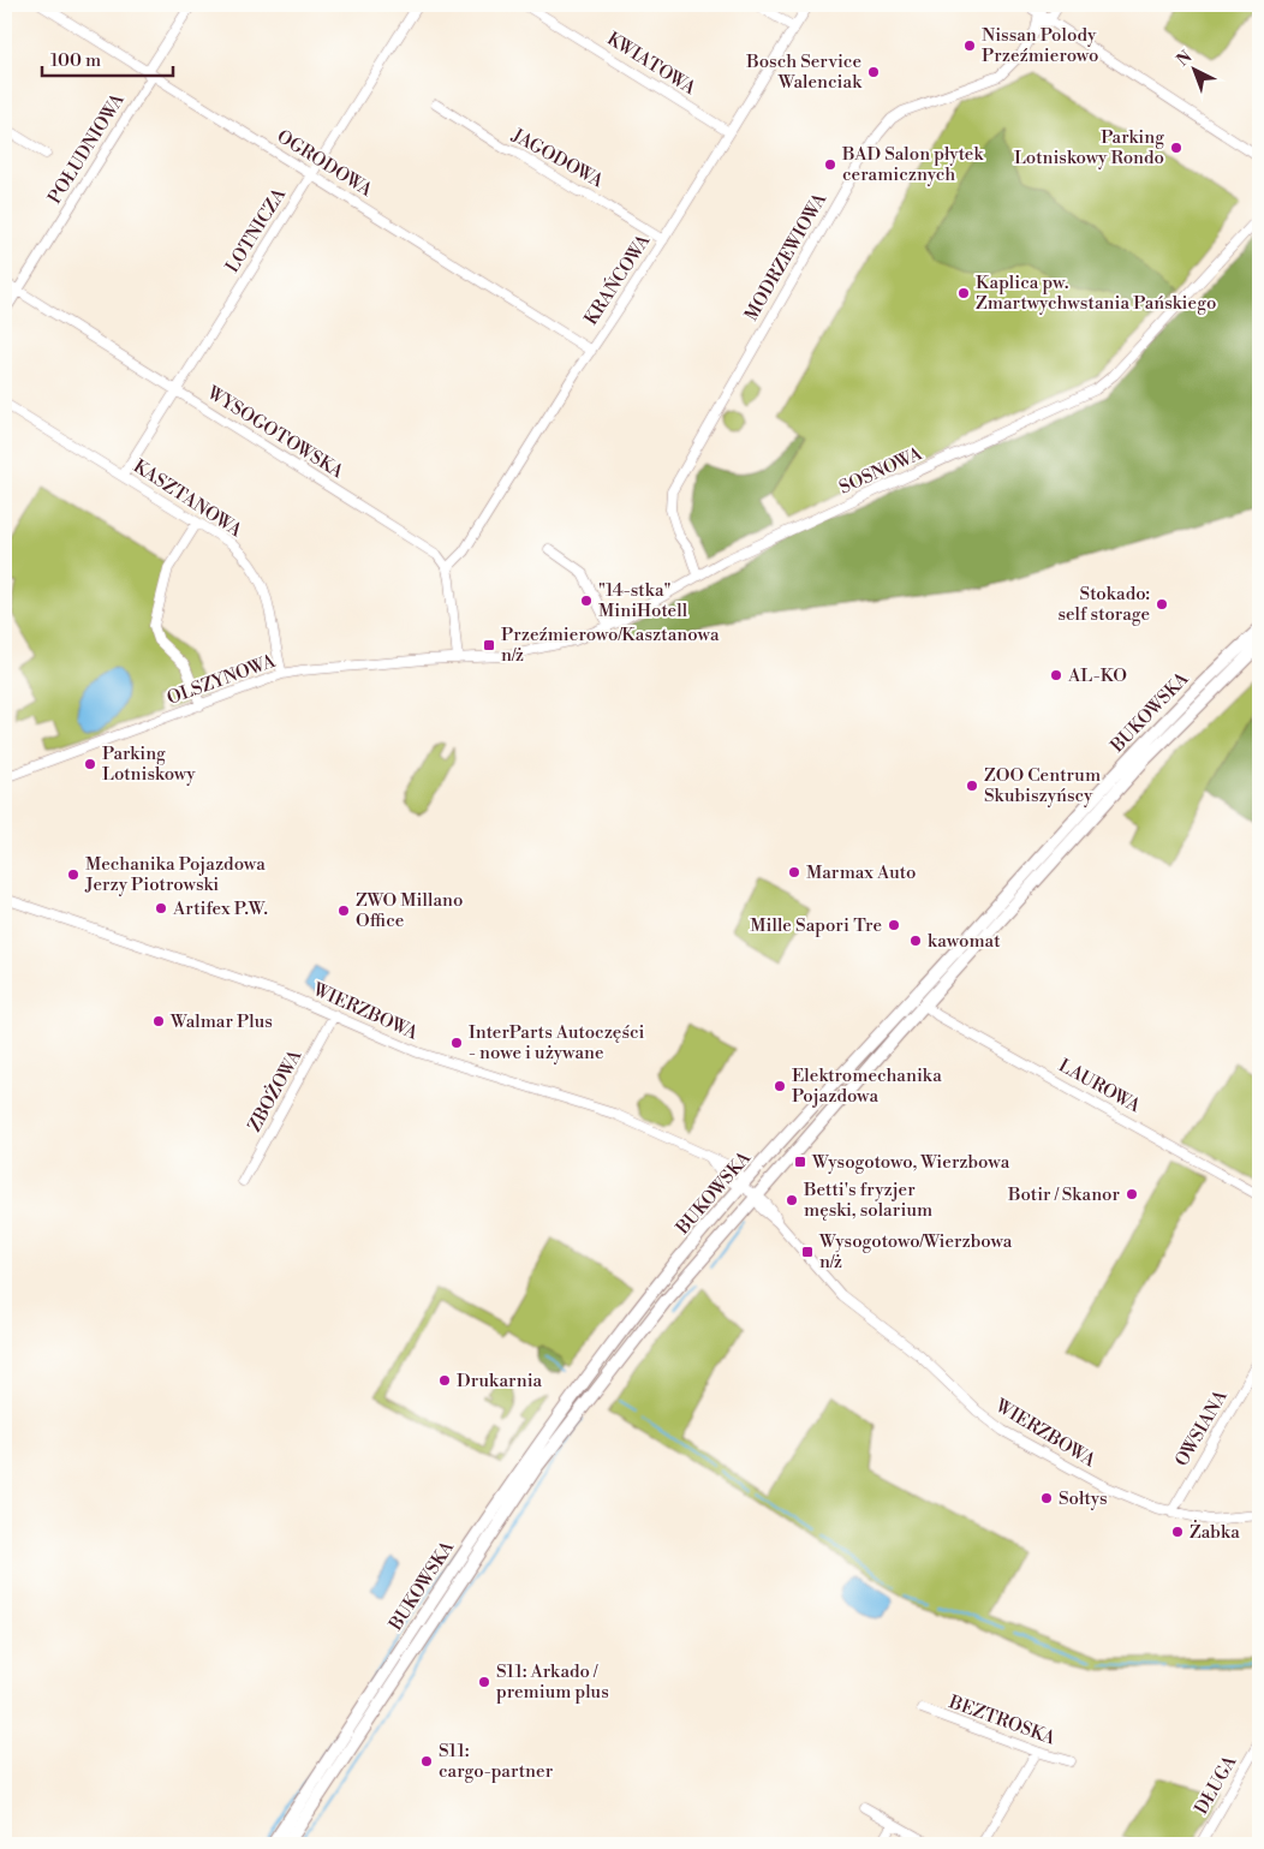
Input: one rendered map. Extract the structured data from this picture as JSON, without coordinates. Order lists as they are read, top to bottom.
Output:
{
  "streets": {
    "main road": ["BUKOWSKA"],
    "street": [
      "KWIATOWA",
      "POŁUDNIOWA",
      "JAGODOWA",
      "OGRODOWA",
      "LOTNICZA",
      "MODRZEWIOWA",
      "KRAŃCOWA",
      "WYSOGOTOWSKA",
      "SOSNOWA",
      "KASZTANOWA",
      "OLSZYNOWA",
      "WIERZBOWA",
      "LAUROWA",
      "ZBOŻOWA",
      "OWSIANA",
      "BEZTROSKA",
      "DŁUGA"
    ]
  },
  "crossings": [
    ["KWIATOWA", "KRAŃCOWA"],
    ["POŁUDNIOWA", "OGRODOWA"],
    ["POŁUDNIOWA", "WYSOGOTOWSKA"],
    ["JAGODOWA", "KRAŃCOWA"],
    ["OGRODOWA", "LOTNICZA"],
    ["OGRODOWA", "KRAŃCOWA"],
    ["LOTNICZA", "WYSOGOTOWSKA"],
    ["LOTNICZA", "KASZTANOWA"],
    ["MODRZEWIOWA", "SOSNOWA"],
    ["KRAŃCOWA", "WYSOGOTOWSKA"],
    ["SOSNOWA", "OLSZYNOWA"],
    ["KASZTANOWA", "OLSZYNOWA"],
    ["BUKOWSKA", "WIERZBOWA"],
    ["BUKOWSKA", "LAUROWA"],
    ["WIERZBOWA", "ZBOŻOWA"],
    ["WIERZBOWA", "OWSIANA"]
  ],
  "places": {
    "other": [
      "Nissan Polody Przeźmierowo",
      "Bosch Service Walenciak",
      "Parking Lotniskowy Rondo",
      "BAD Salon płytek ceramicznych",
      "Kaplica pw. Zmartwychwstania Pańskiego",
      "\"14-stka\" MiniHotell",
      "Stokado: self storage",
      "AL-KO",
      "Parking Lotniskowy",
      "ZOO Centrum Skubiszyńscy",
      "Marmax Auto",
      "Mechanika Pojazdowa Jerzy Piotrowski",
      "Artifex P.W.",
      "ZWO Millano Office",
      "Mille Sapori Tre",
      "kawomat",
      "Walmar Plus",
      "InterParts Autoczęści - nowe i używane",
      "Elektromechanika Pojazdowa",
      "Botir / Skanor",
      "Betti's fryzjer męski, solarium",
      "Drukarnia",
      "Sołtys",
      "Żabka",
      "S11: Arkado / premium plus",
      "S11: cargo-partner"
    ],
    "transit": ["Przeźmierowo/Kasztanowa n/ż", "Wysogotowo, Wierzbowa", "Wysogotowo/Wierzbowa n/ż"]
  },
  "scale_bar": "100 m",
  "north": "top left"
}
